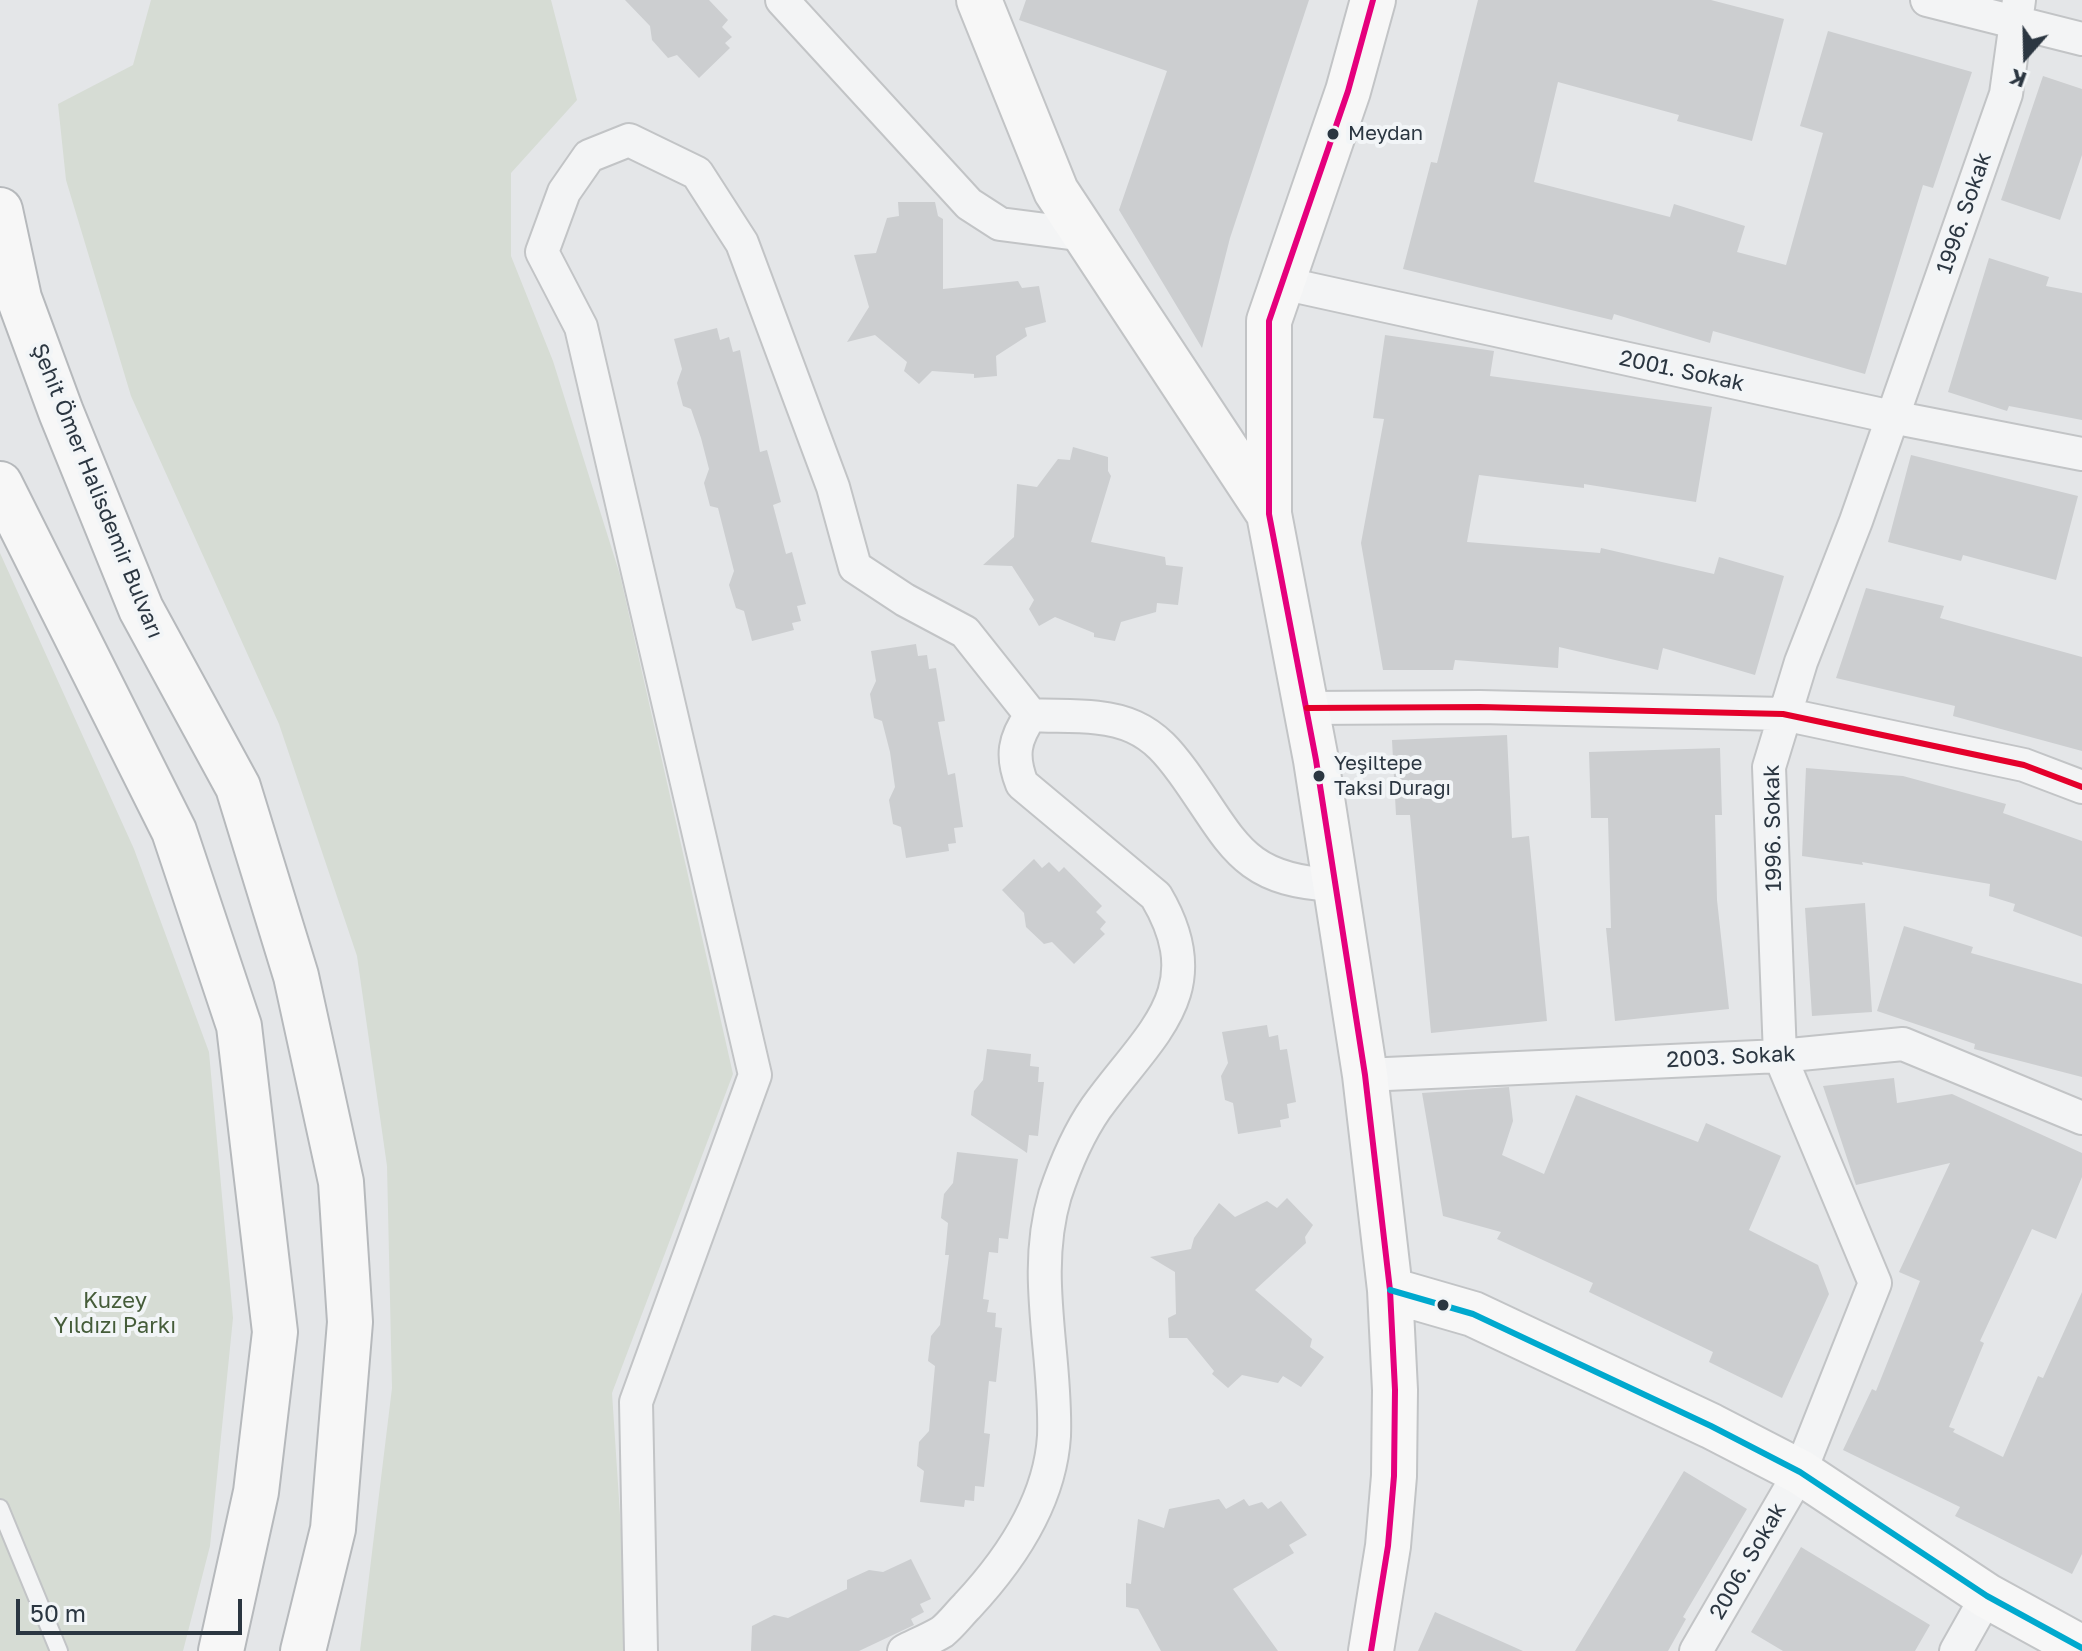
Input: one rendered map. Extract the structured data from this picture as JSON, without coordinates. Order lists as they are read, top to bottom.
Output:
{
  "streets": {
    "main road": ["Şehit Ömer Halisdemir Bulvarı"],
    "street": [
      "1996. Sokak",
      "2001. Sokak",
      "2003. Sokak",
      "2006. Sokak"
    ]
  },
  "crossings": [
    ["1996. Sokak", "2001. Sokak"],
    ["1996. Sokak", "2003. Sokak"],
    ["1996. Sokak", "2006. Sokak"]
  ],
  "parks": ["Kuzey Yıldızı Parkı"],
  "places": ["Meydan", "Yeşiltepe Taksi Durağı"],
  "scale_bar": "50 m",
  "north": "bottom"
}
